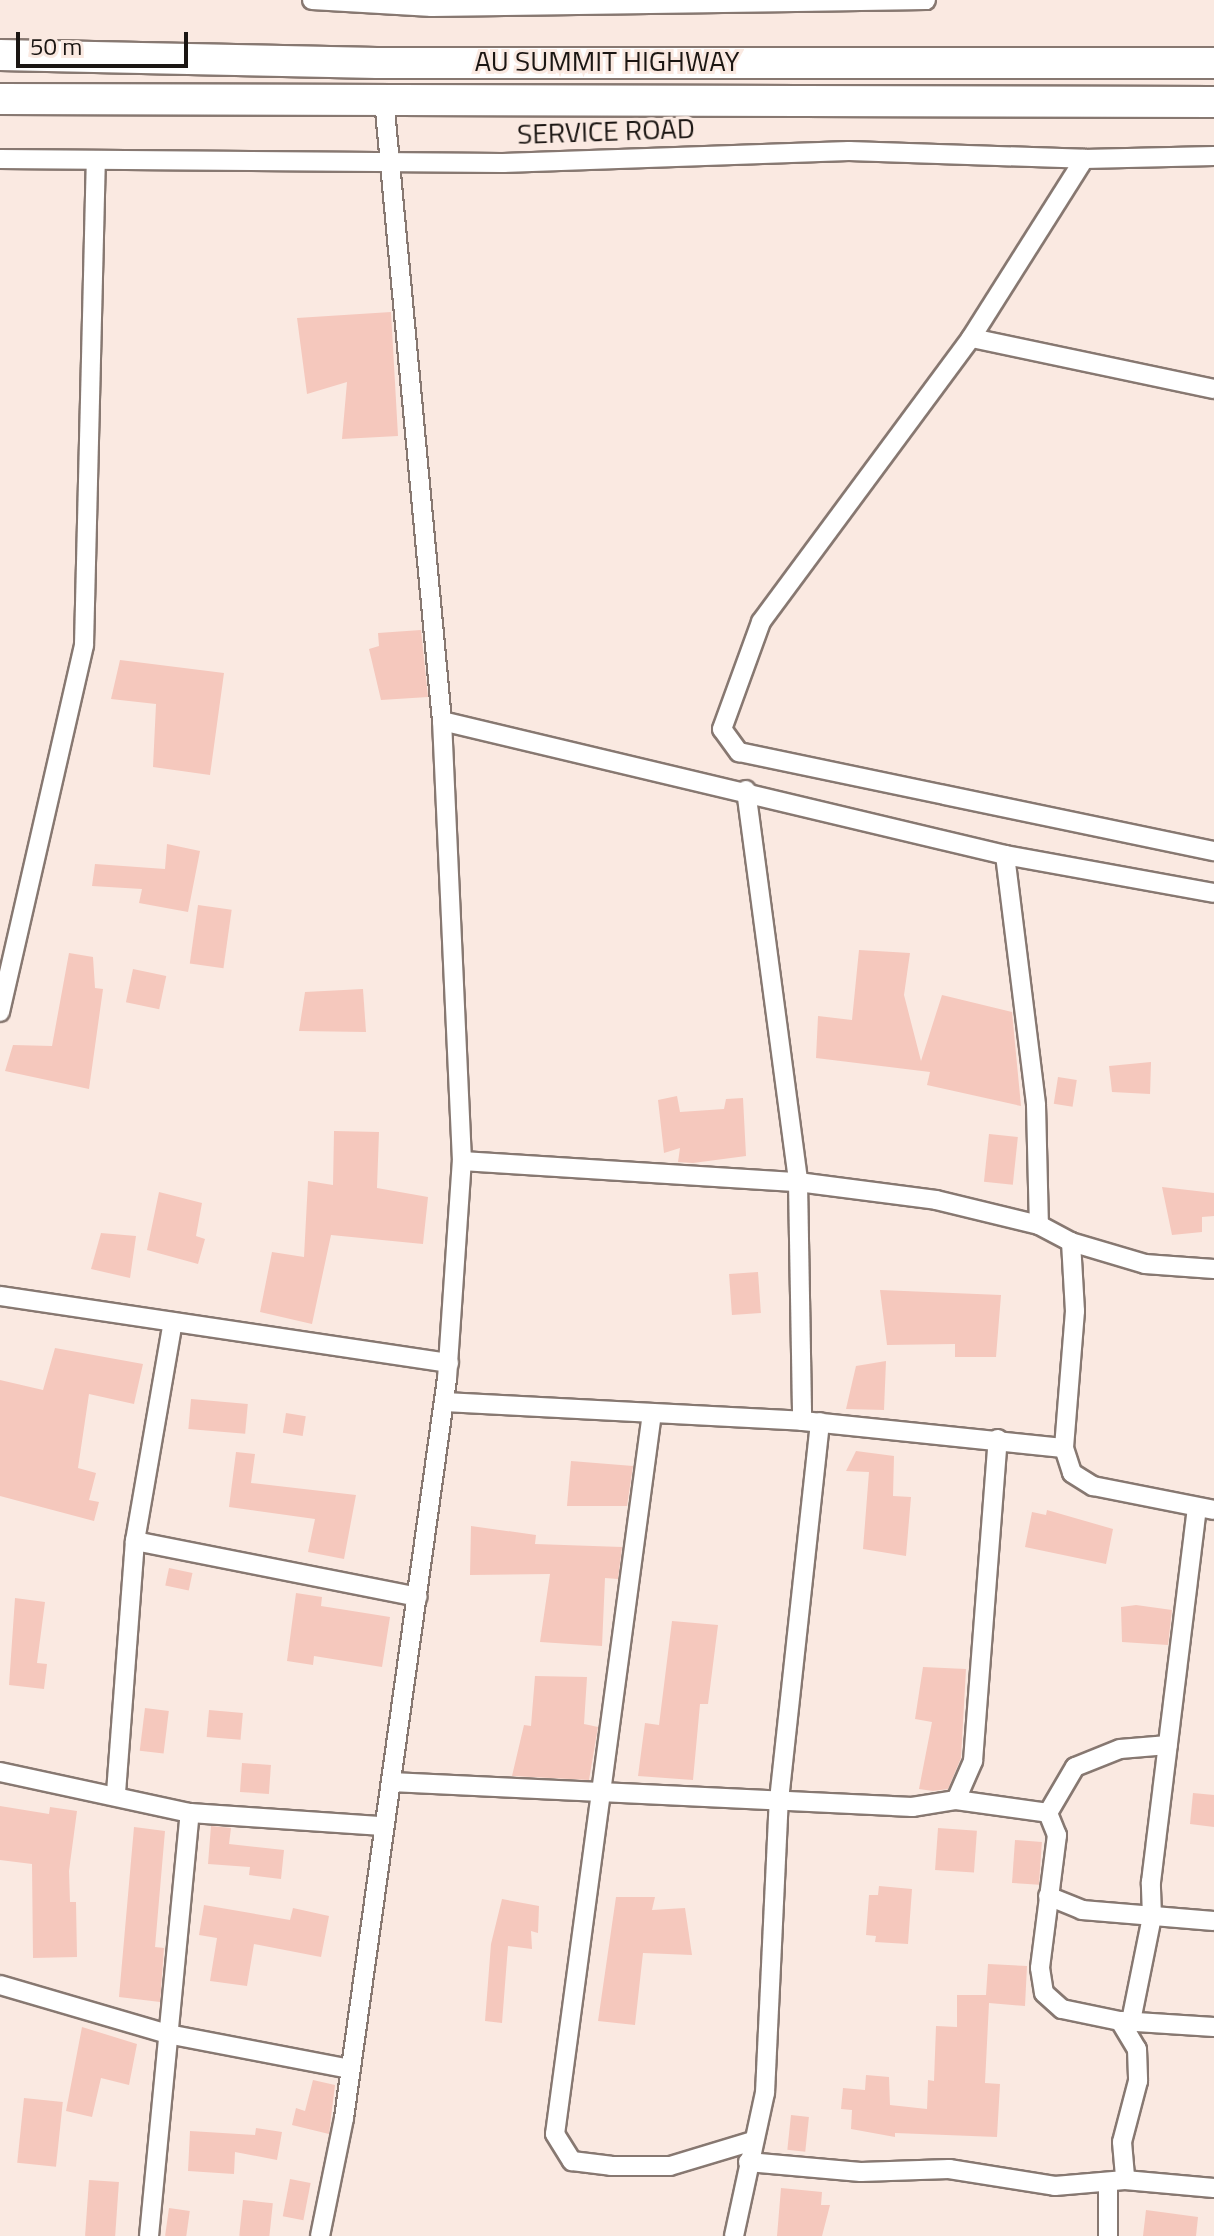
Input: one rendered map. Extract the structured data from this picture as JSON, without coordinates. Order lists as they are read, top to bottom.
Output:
{
  "streets": {
    "main road": ["AU SUMMIT HIGHWAY"],
    "street": ["SERVICE ROAD"]
  },
  "scale_bar": "50 m"
}
